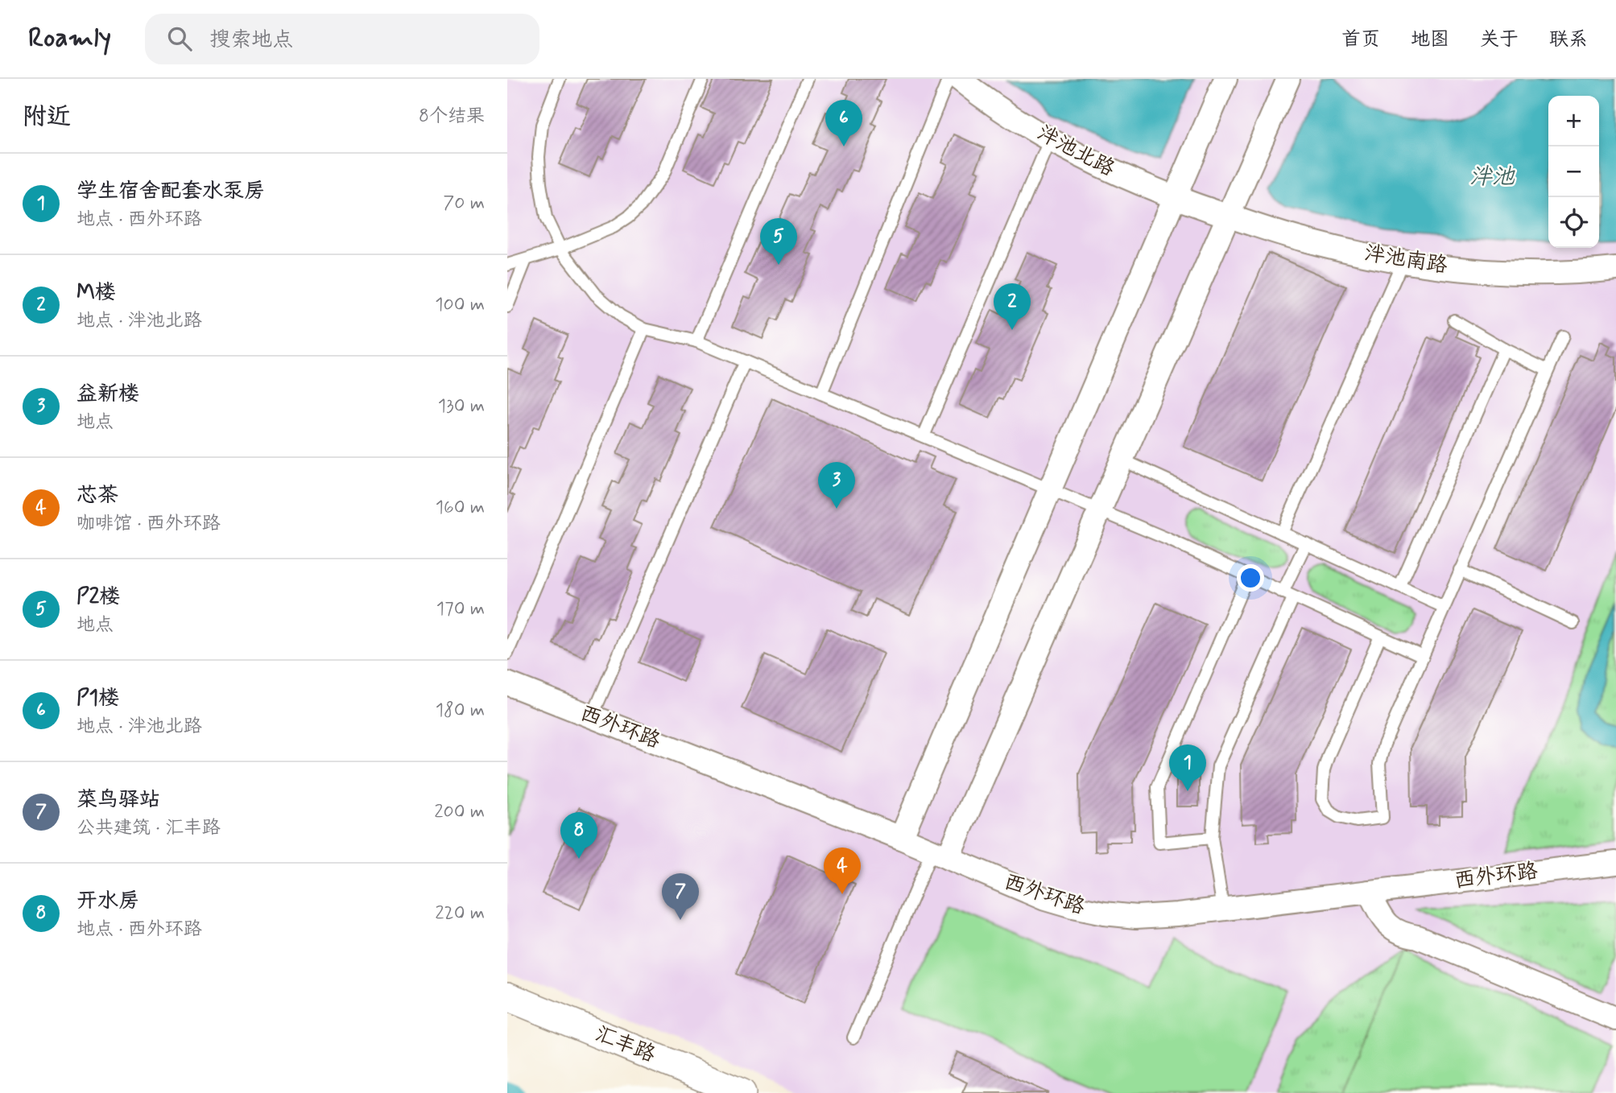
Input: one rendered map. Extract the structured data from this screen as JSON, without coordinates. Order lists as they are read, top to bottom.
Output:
{
  "streets": {
    "street": [
      "泮池北路",
      "泮池南路",
      "西外环路",
      "汇丰路"
    ]
  },
  "crossings": [
    ["泮池北路", "泮池南路"]
  ],
  "water": ["泮池"],
  "page": {
    "header": "Roamly",
    "search": "搜索地点",
    "nav": [
      "首页",
      "地图",
      "关于",
      "联系"
    ],
    "heading": ["附近", "8个结果"],
    "map_buttons": ["+", "−"],
    "pins": [
      "6",
      "5",
      "2",
      "3",
      "1",
      "8",
      "4",
      "7"
    ],
    "list": [
      {
        "mark": "1",
        "name": "学生宿舍配套水泵房",
        "note": "地点 · 西外环路",
        "value": "70 m"
      },
      {
        "mark": "2",
        "name": "M楼",
        "note": "地点 · 泮池北路",
        "value": "100 m"
      },
      {
        "mark": "3",
        "name": "益新楼",
        "note": "地点",
        "value": "130 m"
      },
      {
        "mark": "4",
        "name": "芯茶",
        "note": "咖啡馆 · 西外环路",
        "value": "160 m"
      },
      {
        "mark": "5",
        "name": "P2楼",
        "note": "地点",
        "value": "170 m"
      },
      {
        "mark": "6",
        "name": "P1楼",
        "note": "地点 · 泮池北路",
        "value": "180 m"
      },
      {
        "mark": "7",
        "name": "菜鸟驿站",
        "note": "公共建筑 · 汇丰路",
        "value": "200 m"
      },
      {
        "mark": "8",
        "name": "开水房",
        "note": "地点 · 西外环路",
        "value": "220 m"
      }
    ]
  }
}
